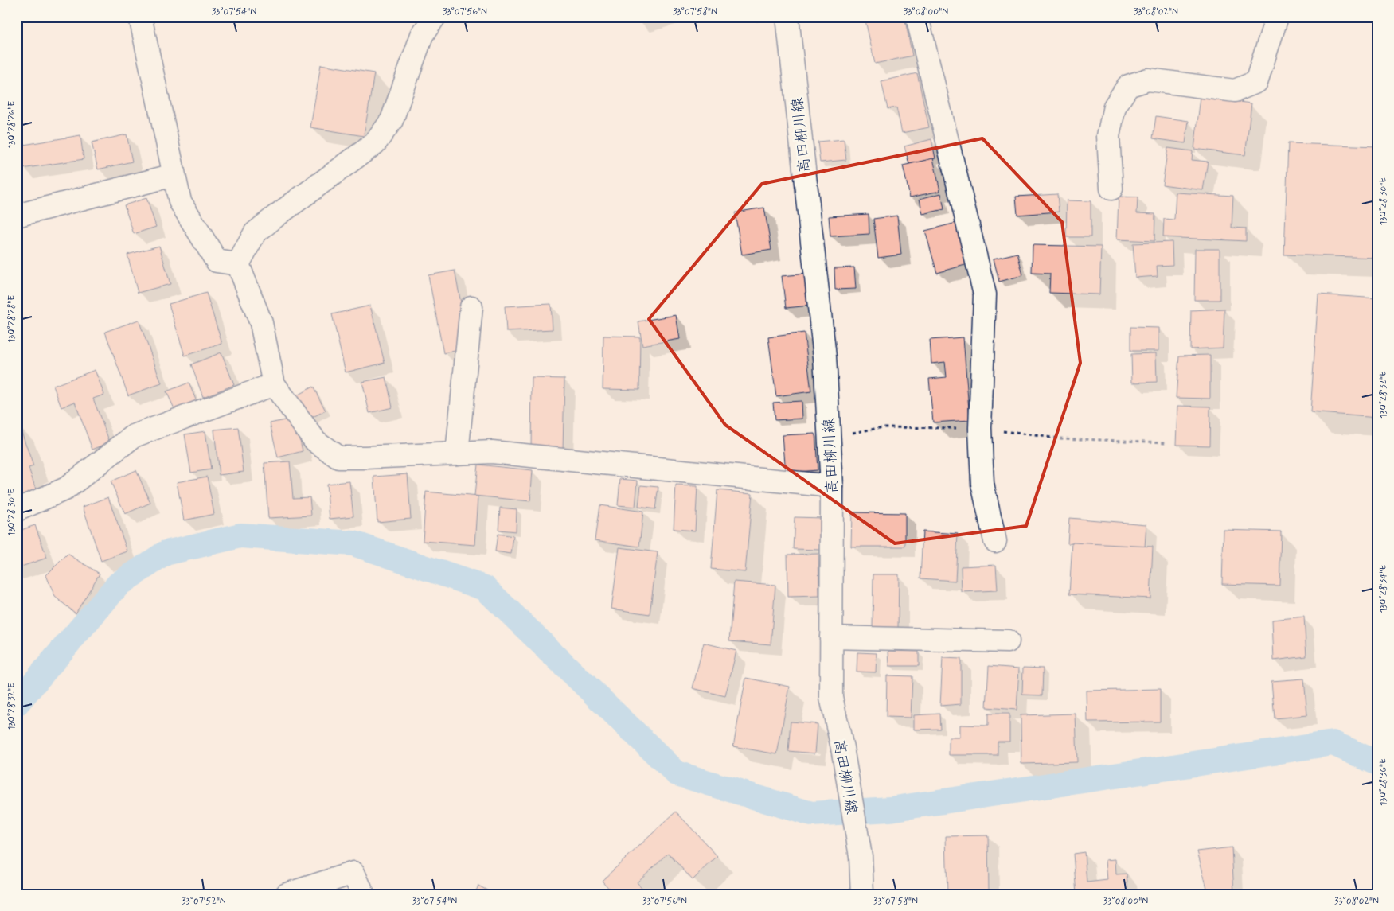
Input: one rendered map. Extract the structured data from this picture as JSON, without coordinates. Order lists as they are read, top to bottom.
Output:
{
  "streets": {
    "street": ["高田柳川線"]
  },
  "coordinates": [
    "33°07'54\"N",
    "33°07'56\"N",
    "33°07'58\"N",
    "33°08'00\"N",
    "33°08'02\"N",
    "130°28'26\"E",
    "130°28'30\"E",
    "130°28'28\"E",
    "130°28'32\"E",
    "130°28'34\"E",
    "130°28'36\"E",
    "33°07'52\"N"
  ]
}
